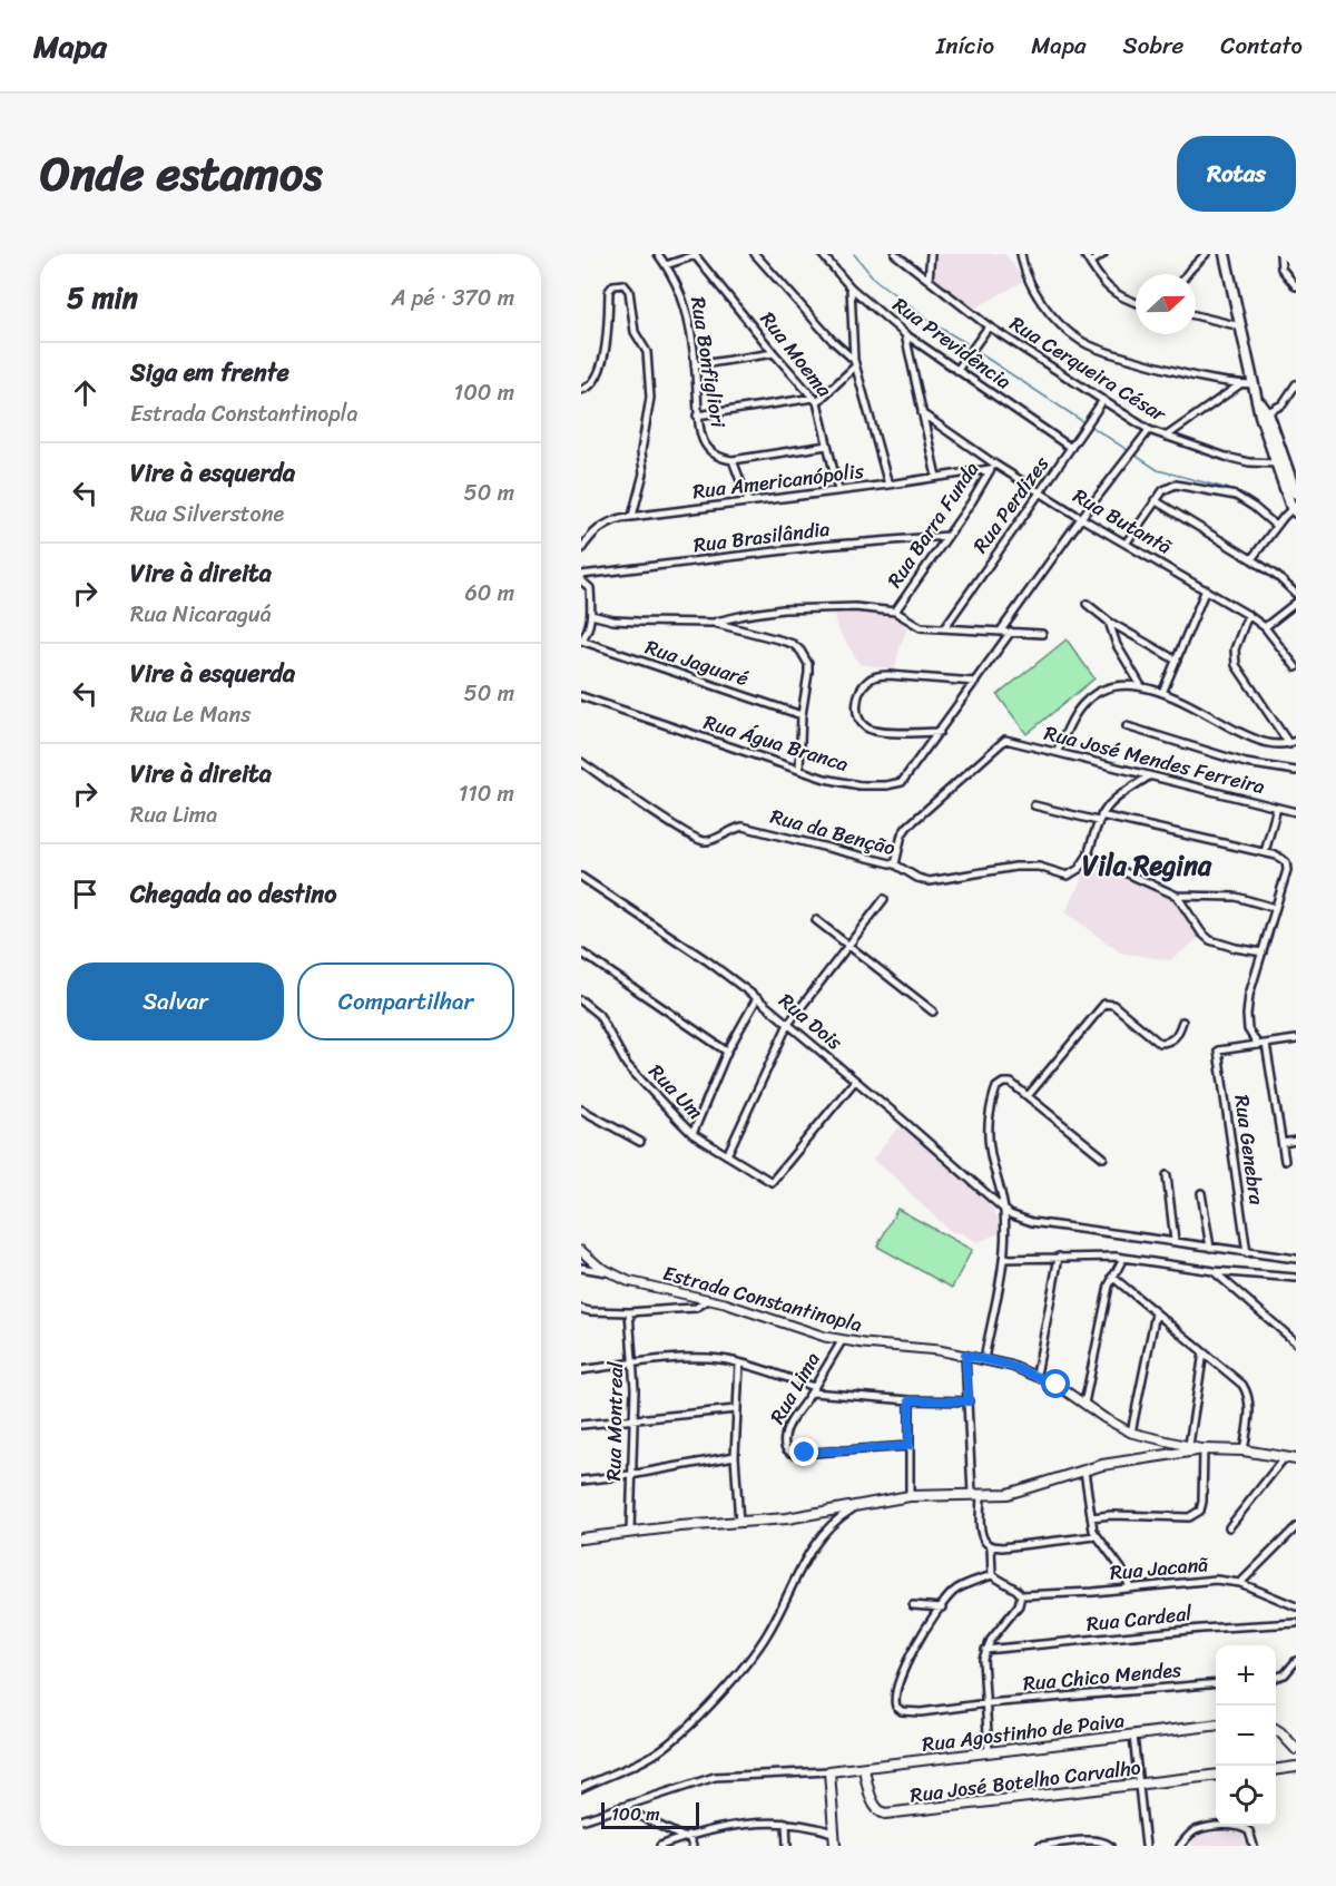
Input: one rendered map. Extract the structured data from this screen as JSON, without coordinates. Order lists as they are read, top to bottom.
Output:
{
  "streets": {
    "main road": ["Rua Agostinho de Paiva", "Rua José Botelho Carvalho"],
    "street": [
      "Rua Previdência",
      "Rua Moema",
      "Rua Bonfigliori",
      "Rua Cerqueira César",
      "Rua Americanópolis",
      "Rua Perdizes",
      "Rua Butantã",
      "Rua Barra Funda",
      "Rua Brasilândia",
      "Rua Jaguaré",
      "Rua Água Branca",
      "Rua José Mendes Ferreira",
      "Rua da Benção",
      "Rua Dois",
      "Rua Um",
      "Rua Genebra",
      "Estrada Constantinopla",
      "Rua Lima",
      "Rua Montreal",
      "Rua Jacanã",
      "Rua Cardeal",
      "Rua Chico Mendes"
    ]
  },
  "crossings": [
    ["Rua Previdência", "Rua Perdizes"],
    ["Rua Moema", "Rua Americanópolis"],
    ["Rua Cerqueira César", "Rua Perdizes"],
    ["Rua Americanópolis", "Rua Butantã"],
    ["Rua Americanópolis", "Rua Barra Funda"],
    ["Rua Perdizes", "Rua Butantã"],
    ["Rua Perdizes", "Rua Barra Funda"],
    ["Rua Butantã", "Rua Barra Funda"],
    ["Rua Barra Funda", "Rua Brasilândia"],
    ["Rua Barra Funda", "Rua Água Branca"],
    ["Rua José Mendes Ferreira", "Rua da Benção"],
    ["Rua Dois", "Rua Um"],
    ["Estrada Constantinopla", "Rua Lima"],
    ["Rua Agostinho de Paiva", "Rua José Botelho Carvalho"]
  ],
  "districts": ["Vila Regina"],
  "scale_bar": "100 m",
  "north": "right",
  "page": {
    "header": "Mapa",
    "nav": [
      "Início",
      "Mapa",
      "Sobre",
      "Contato"
    ],
    "title": "Onde estamos",
    "buttons": [
      "Rotas",
      ["Salvar", "Compartilhar"]
    ],
    "heading": ["5 min", "A pé · 370 m"],
    "list": [
      ["Siga em frente", "Estrada Constantinopla", "100 m"],
      ["Vire à esquerda", "Rua Silverstone", "50 m"],
      ["Vire à direita", "Rua Nicaraguá", "60 m"],
      ["Vire à esquerda", "Rua Le Mans", "50 m"],
      ["Vire à direita", "Rua Lima", "110 m"],
      "Chegada ao destino"
    ],
    "map_buttons": ["+", "−"],
    "scale": "100 m"
  }
}
